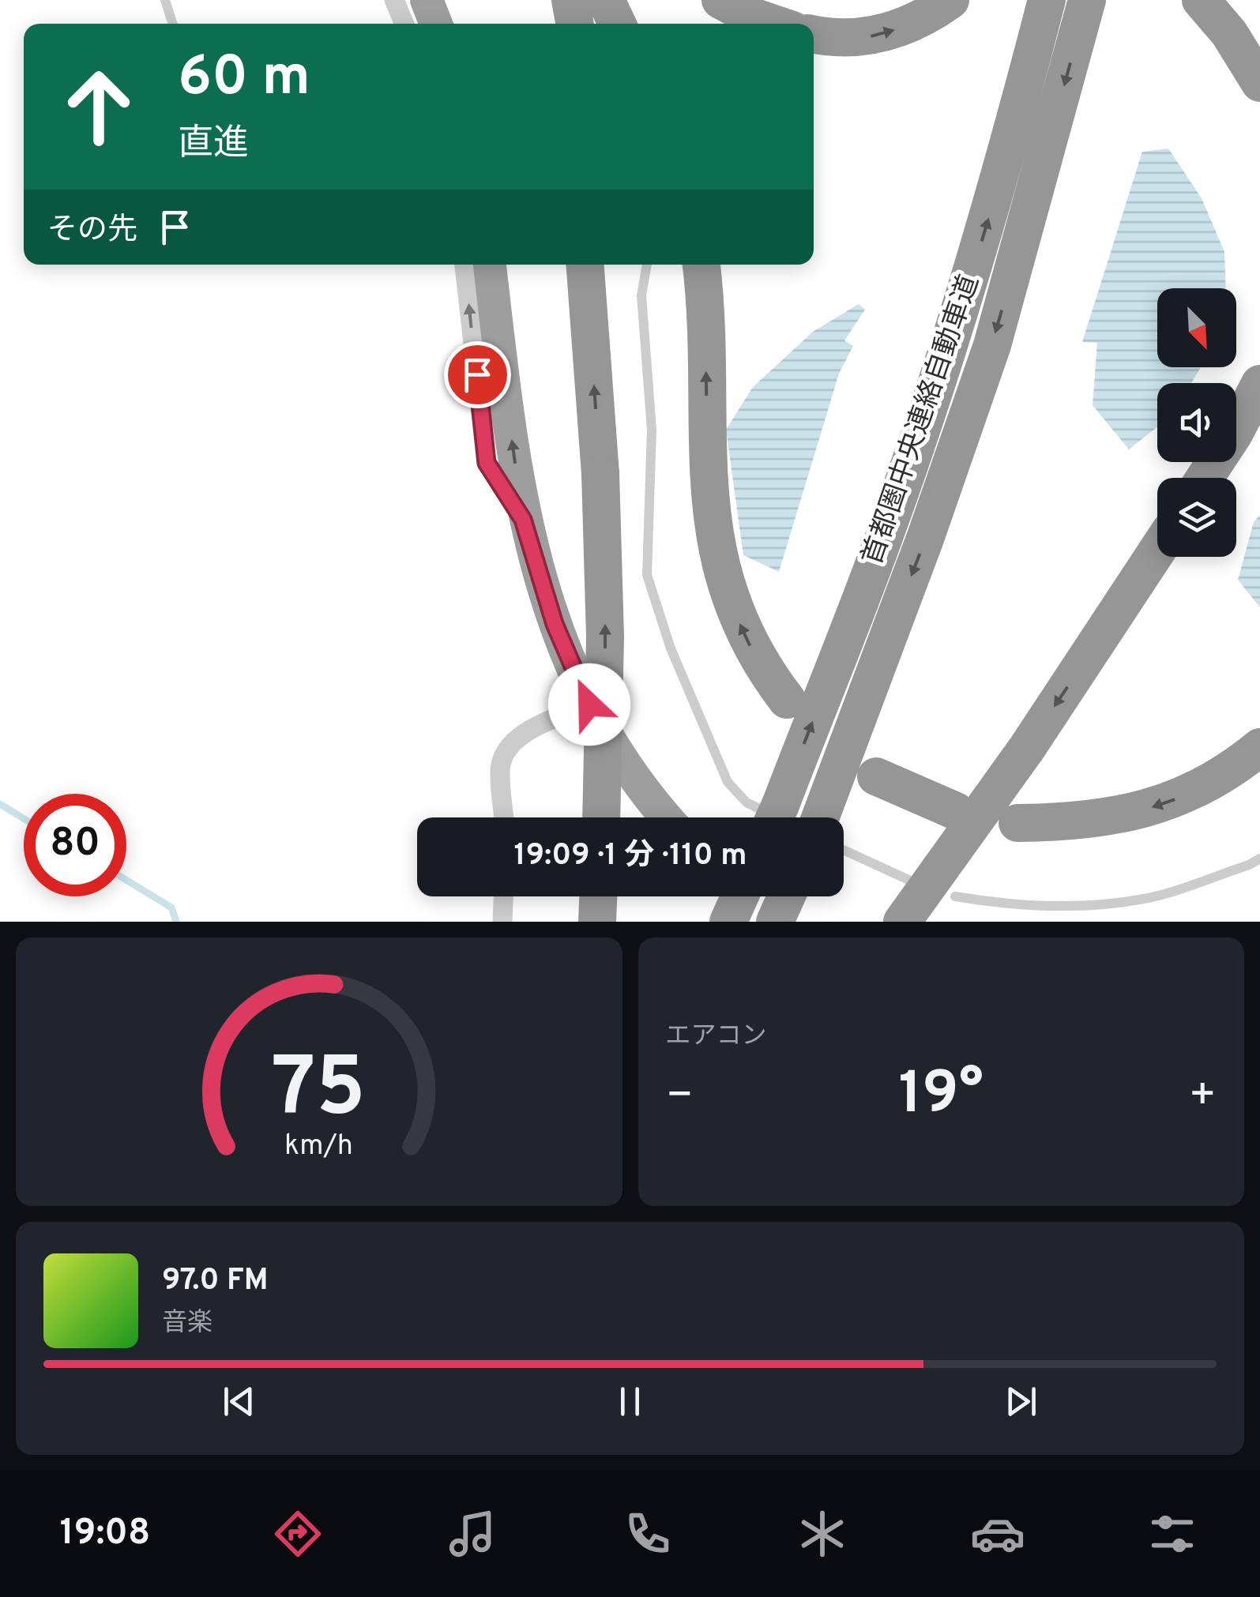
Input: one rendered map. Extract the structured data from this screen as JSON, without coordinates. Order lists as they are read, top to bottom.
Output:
{
  "streets": {
    "highway": ["首都圏中央連絡自動車道"]
  },
  "north": "bottom right",
  "page": {
    "turn": ["60 m", "直進"],
    "then": "その先",
    "limit": "80",
    "trip": "19:09 · 1 分 · 110 m",
    "tile": "エアコン",
    "heat": ["−", "19°", "+"],
    "song": ["97.0 FM", "音楽"],
    "tabs": "19:08",
    "gauge": ["75", "km/h"]
  }
}
